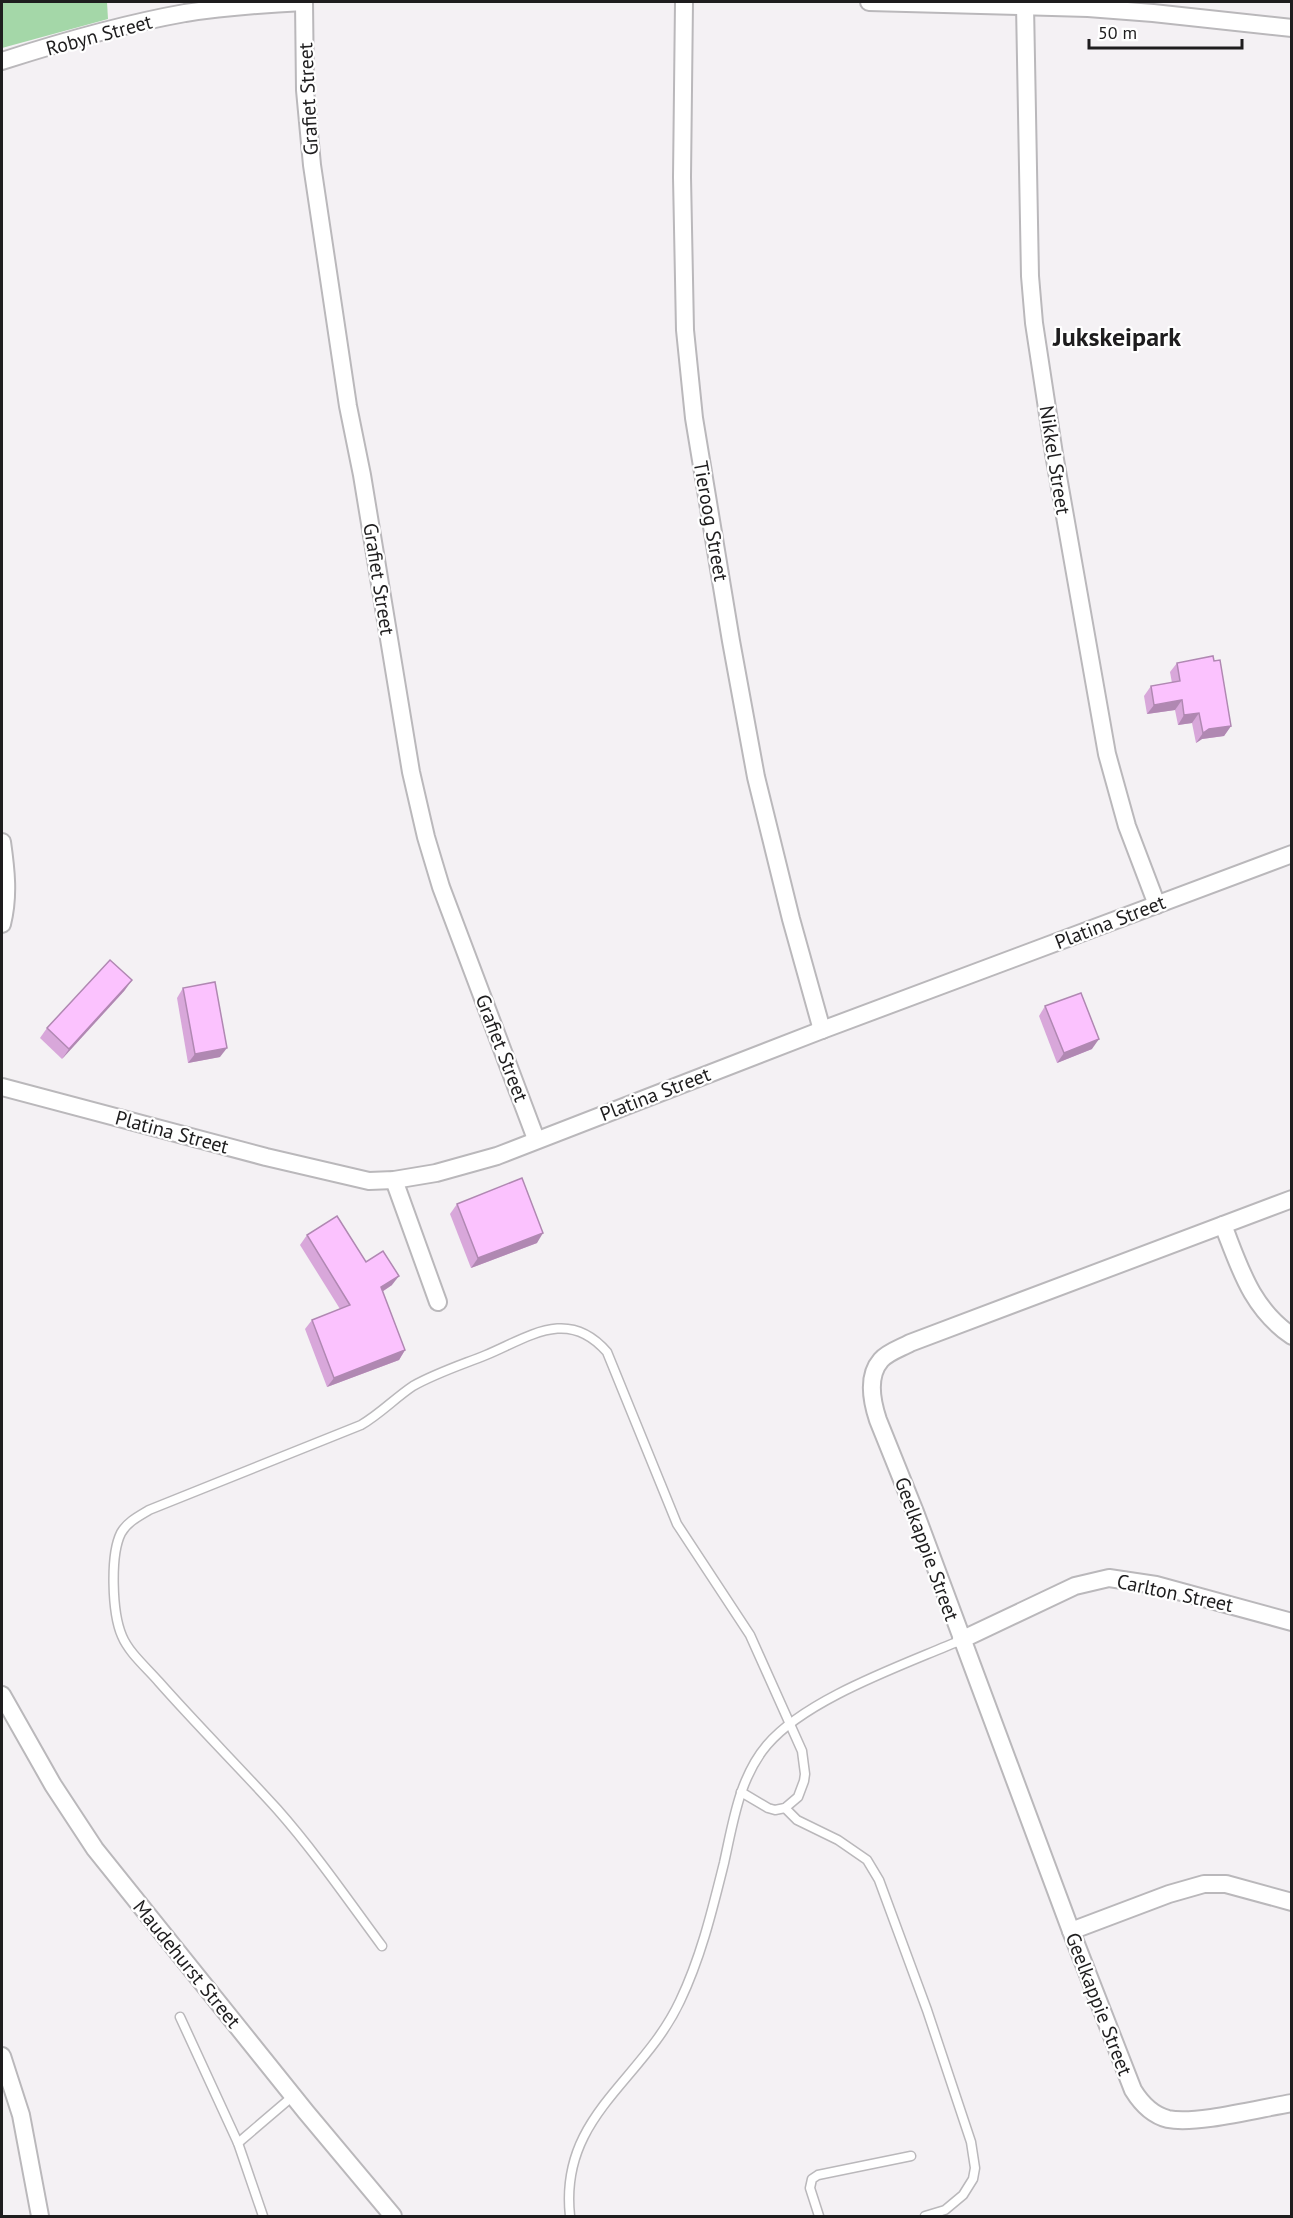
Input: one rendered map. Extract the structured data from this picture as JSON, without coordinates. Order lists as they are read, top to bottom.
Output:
{
  "streets": {
    "street": [
      "Robyn Street",
      "Grafiet Street",
      "Nikkel Street",
      "Tieroog Street",
      "Platina Street",
      "Geelkappie Street",
      "Carlton Street",
      "Maudehurst Street"
    ]
  },
  "crossings": [
    ["Robyn Street", "Grafiet Street"],
    ["Grafiet Street", "Platina Street"],
    ["Nikkel Street", "Platina Street"],
    ["Tieroog Street", "Platina Street"],
    ["Geelkappie Street", "Carlton Street"]
  ],
  "districts": ["Jukskeipark"],
  "scale_bar": "50 m"
}
